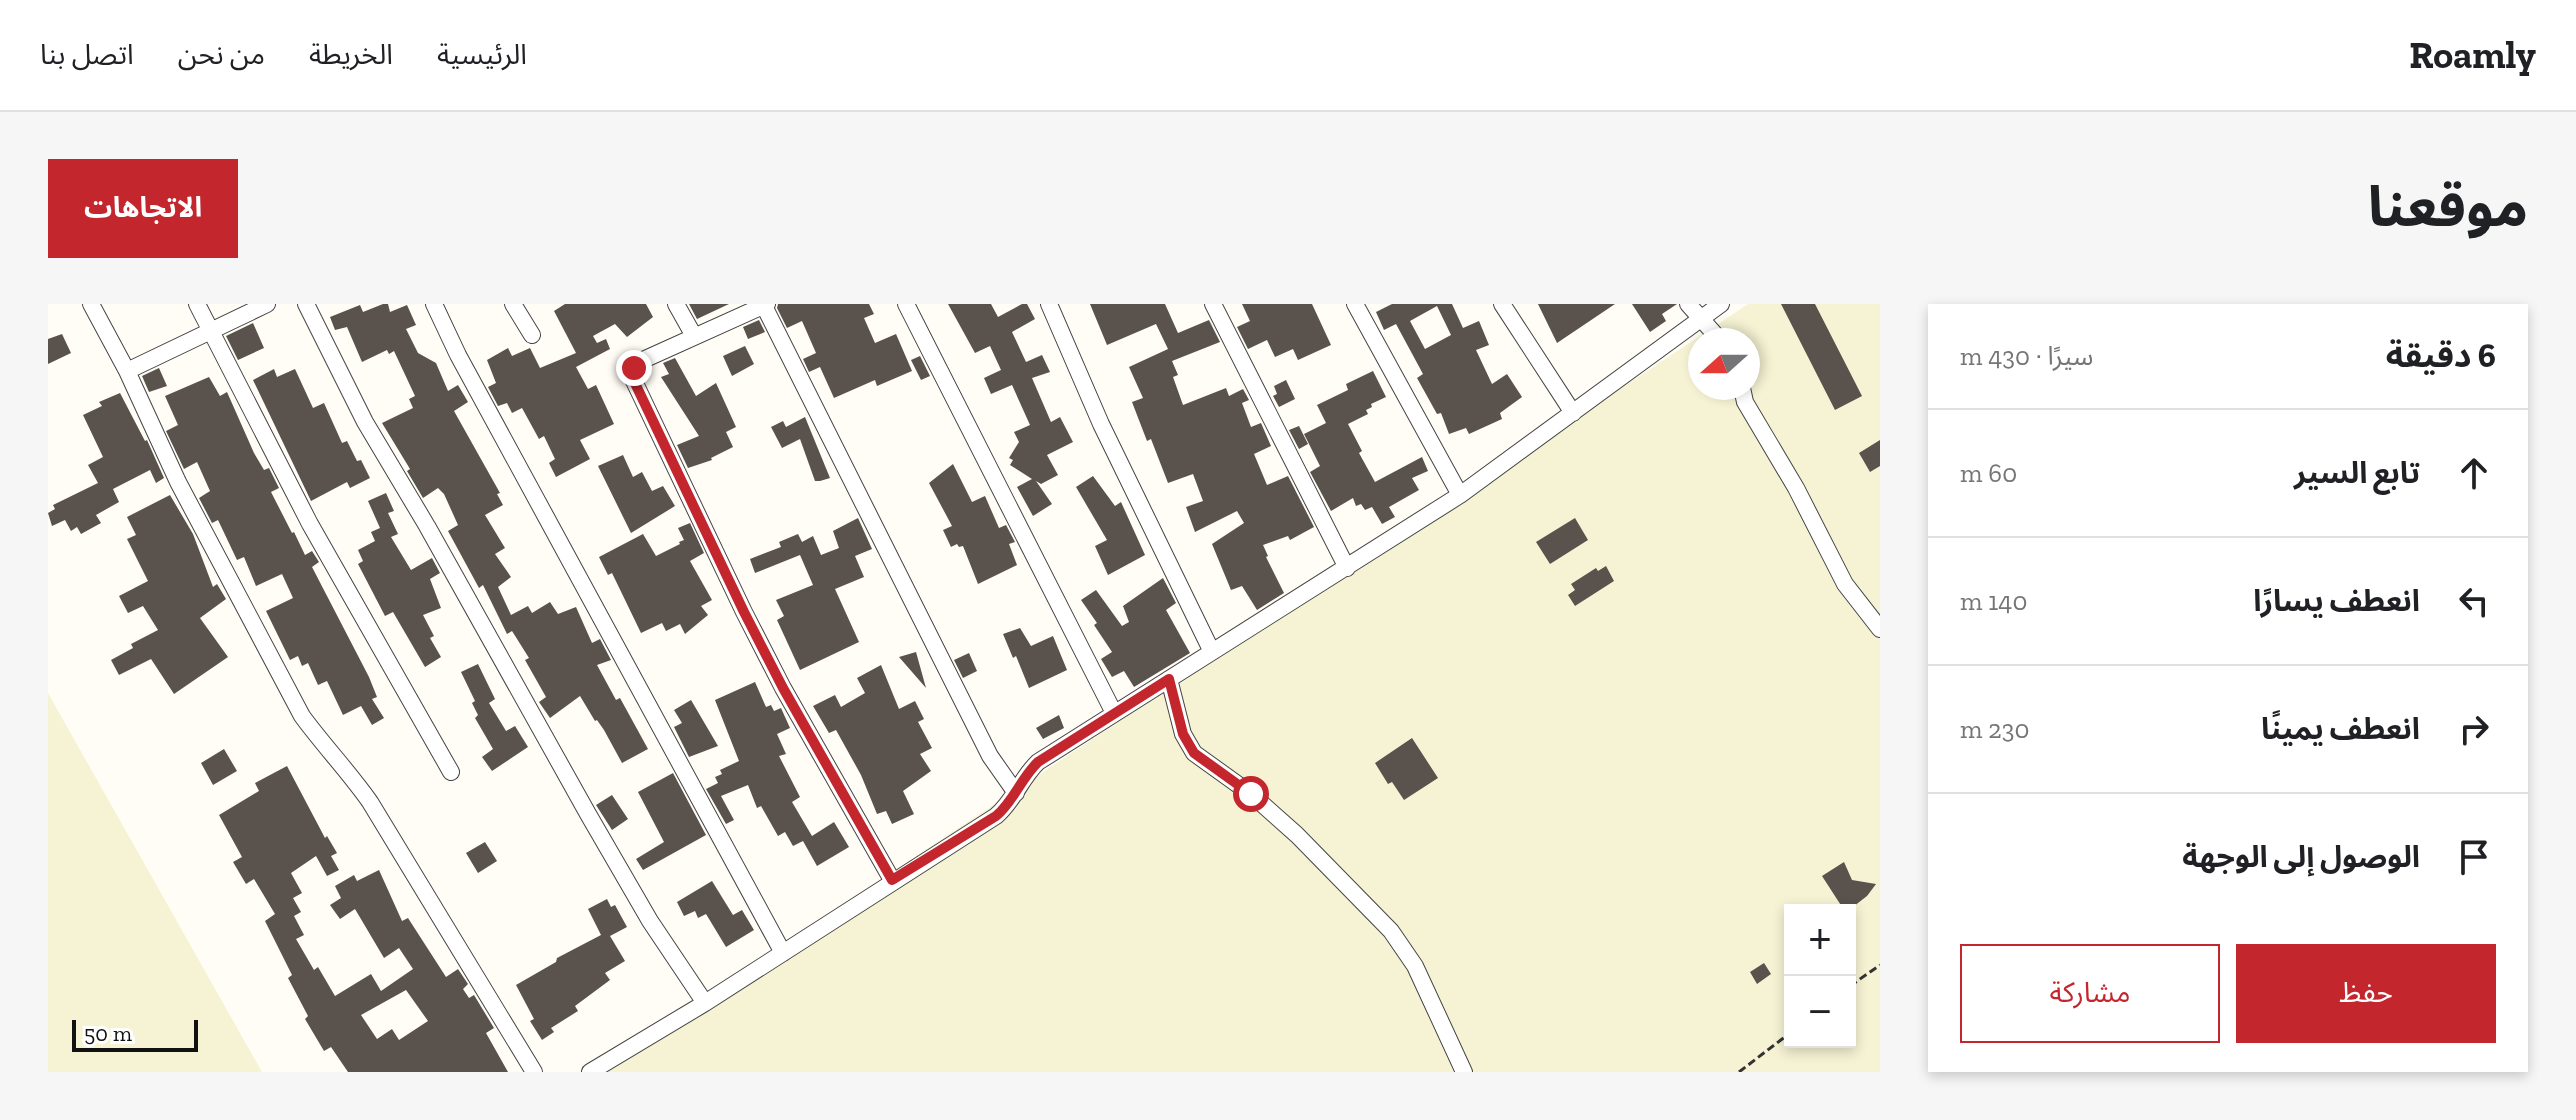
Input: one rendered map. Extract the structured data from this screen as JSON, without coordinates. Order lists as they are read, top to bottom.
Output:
{
  "scale_bar": "50 m",
  "north": "left",
  "page": {
    "header": "Roamly",
    "nav": [
      "الرئيسية",
      "الخريطة",
      "من نحن",
      "اتصل بنا"
    ],
    "title": "موقعنا",
    "buttons": [
      "الاتجاهات",
      ["حفظ", "مشاركة"]
    ],
    "heading": ["6 دقيقة", "سيرًا · 430 m"],
    "list": [
      ["تابع السير", "60 m"],
      ["انعطف يسارًا", "140 m"],
      ["انعطف يمينًا", "230 m"],
      "الوصول إلى الوجهة"
    ],
    "map_buttons": ["+", "−"],
    "scale": "50 m"
  }
}
